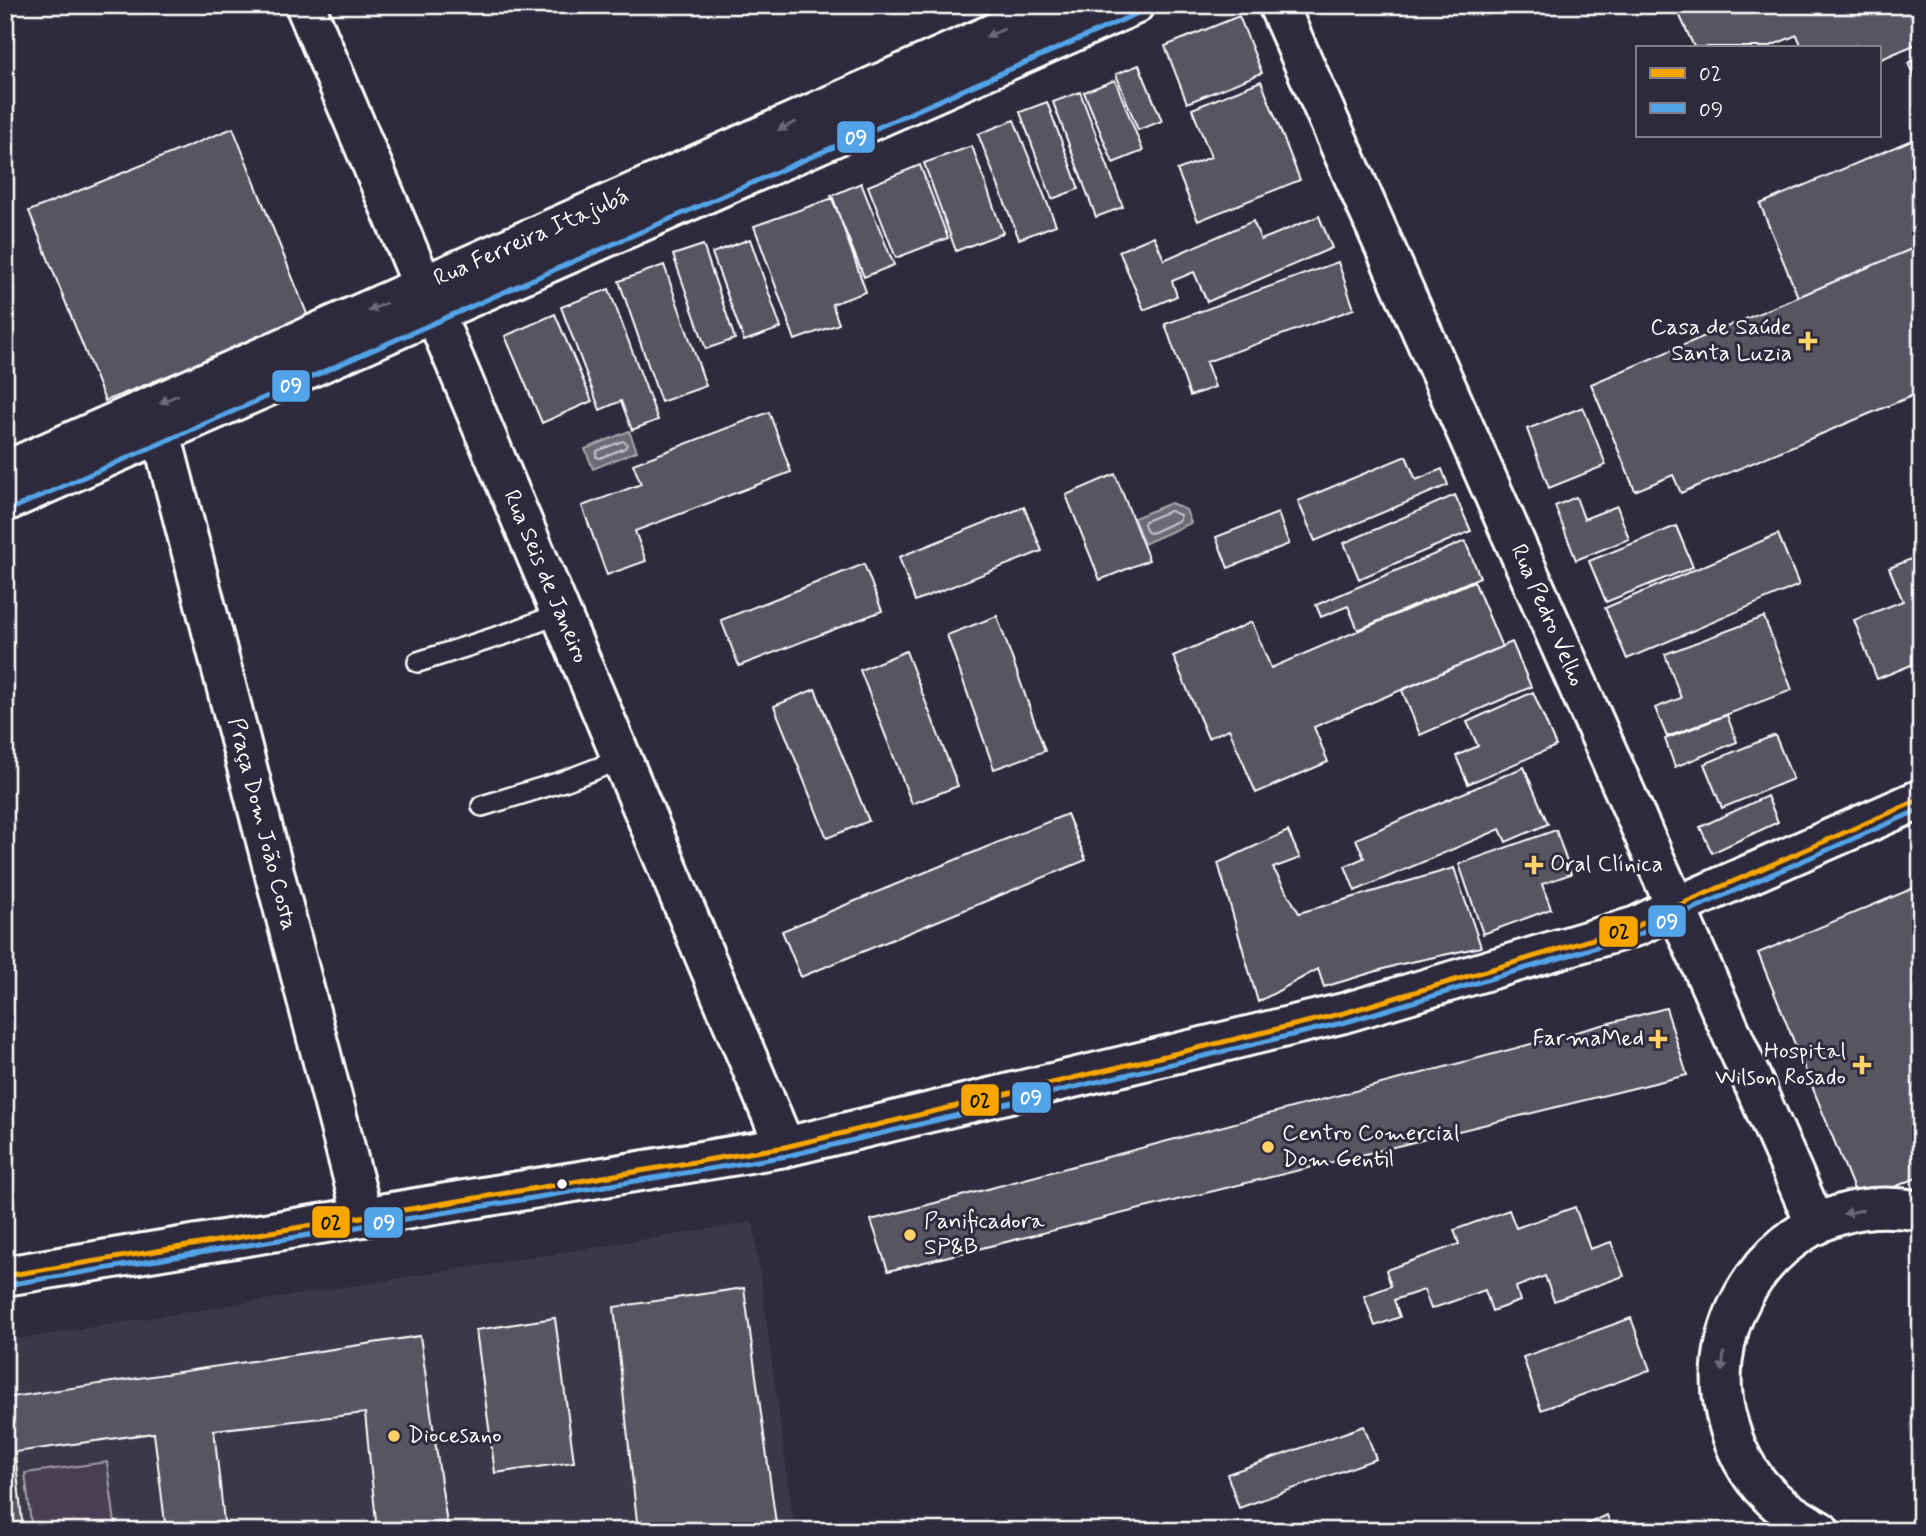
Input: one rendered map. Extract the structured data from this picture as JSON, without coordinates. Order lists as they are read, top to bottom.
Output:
{
  "streets": {
    "street": [
      "Rua Ferreira Itajubá",
      "Rua Seis de Janeiro",
      "Rua Pedro Velho",
      "Praça Dom João Costa"
    ]
  },
  "crossings": [
    ["Rua Ferreira Itajubá", "Rua Seis de Janeiro"],
    ["Rua Ferreira Itajubá", "Praça Dom João Costa"]
  ],
  "places": {
    "health": [
      "Casa de Saúde Santa Luzia",
      "Oral Clínica",
      "FarmaMed",
      "Hospital Wilson Rosado"
    ],
    "other": ["Centro Comercial Dom Gentil", "Panificadora SP&B", "Diocesano"]
  },
  "lines": ["transit line 09", "transit line 02"],
  "legend": ["02", "09"]
}
